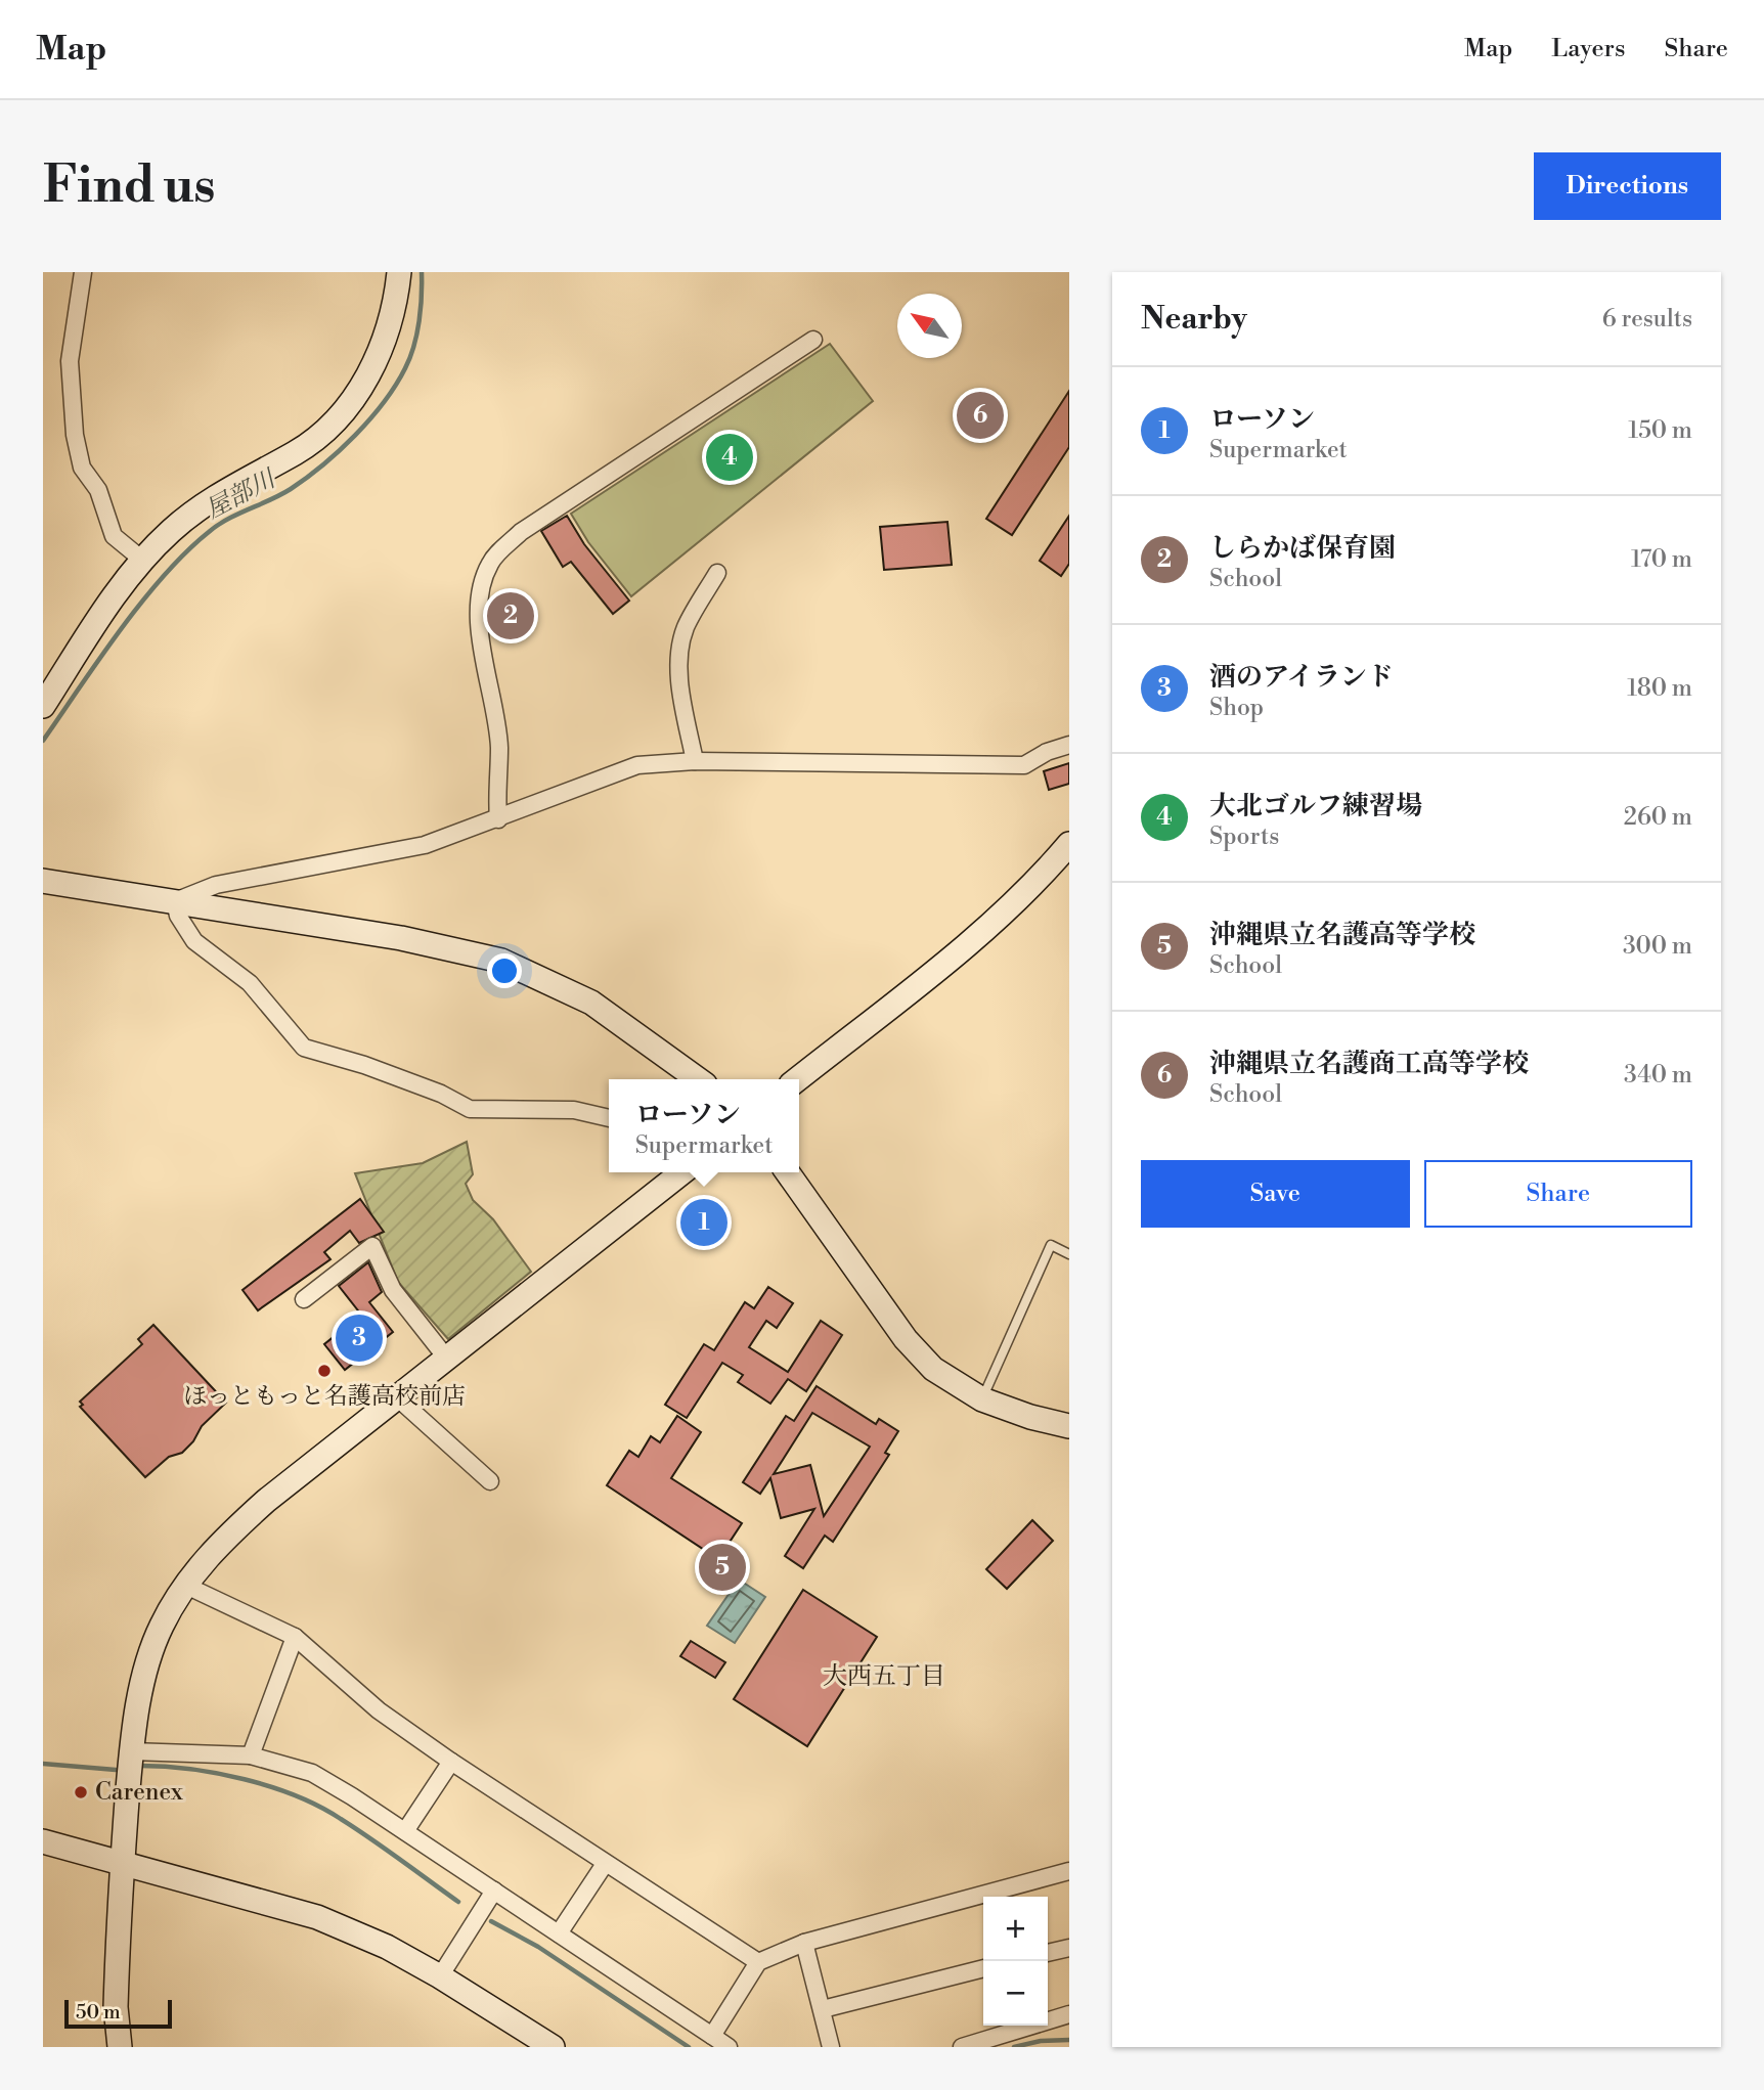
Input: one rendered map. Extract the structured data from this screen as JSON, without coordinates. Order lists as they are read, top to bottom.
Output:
{
  "districts": ["大西五丁目"],
  "water": ["屋部川"],
  "places": ["ほっともっと名護高校前店", "Carenex"],
  "scale_bar": "50 m",
  "north": "top left",
  "page": {
    "header": "Map",
    "nav": ["Map", "Layers", "Share"],
    "buttons": [
      "Directions",
      ["Save", "Share"]
    ],
    "title": "Find us",
    "heading": ["Nearby", "6 results"],
    "list": [
      {
        "mark": "1",
        "name": "ローソン",
        "note": "Supermarket",
        "value": "150 m"
      },
      {
        "mark": "2",
        "name": "しらかば保育園",
        "note": "School",
        "value": "170 m"
      },
      {
        "mark": "3",
        "name": "酒のアイランド",
        "note": "Shop",
        "value": "180 m"
      },
      {
        "mark": "4",
        "name": "大北ゴルフ練習場",
        "note": "Sports",
        "value": "260 m"
      },
      {
        "mark": "5",
        "name": "沖縄県立名護高等学校",
        "note": "School",
        "value": "300 m"
      },
      {
        "mark": "6",
        "name": "沖縄県立名護商工高等学校",
        "note": "School",
        "value": "340 m"
      }
    ],
    "pins": [
      "6",
      "4",
      "2",
      "1",
      "3",
      "5"
    ],
    "popup": ["ローソン", "Supermarket"],
    "map_buttons": ["+", "−"],
    "scale": "50 m"
  }
}
